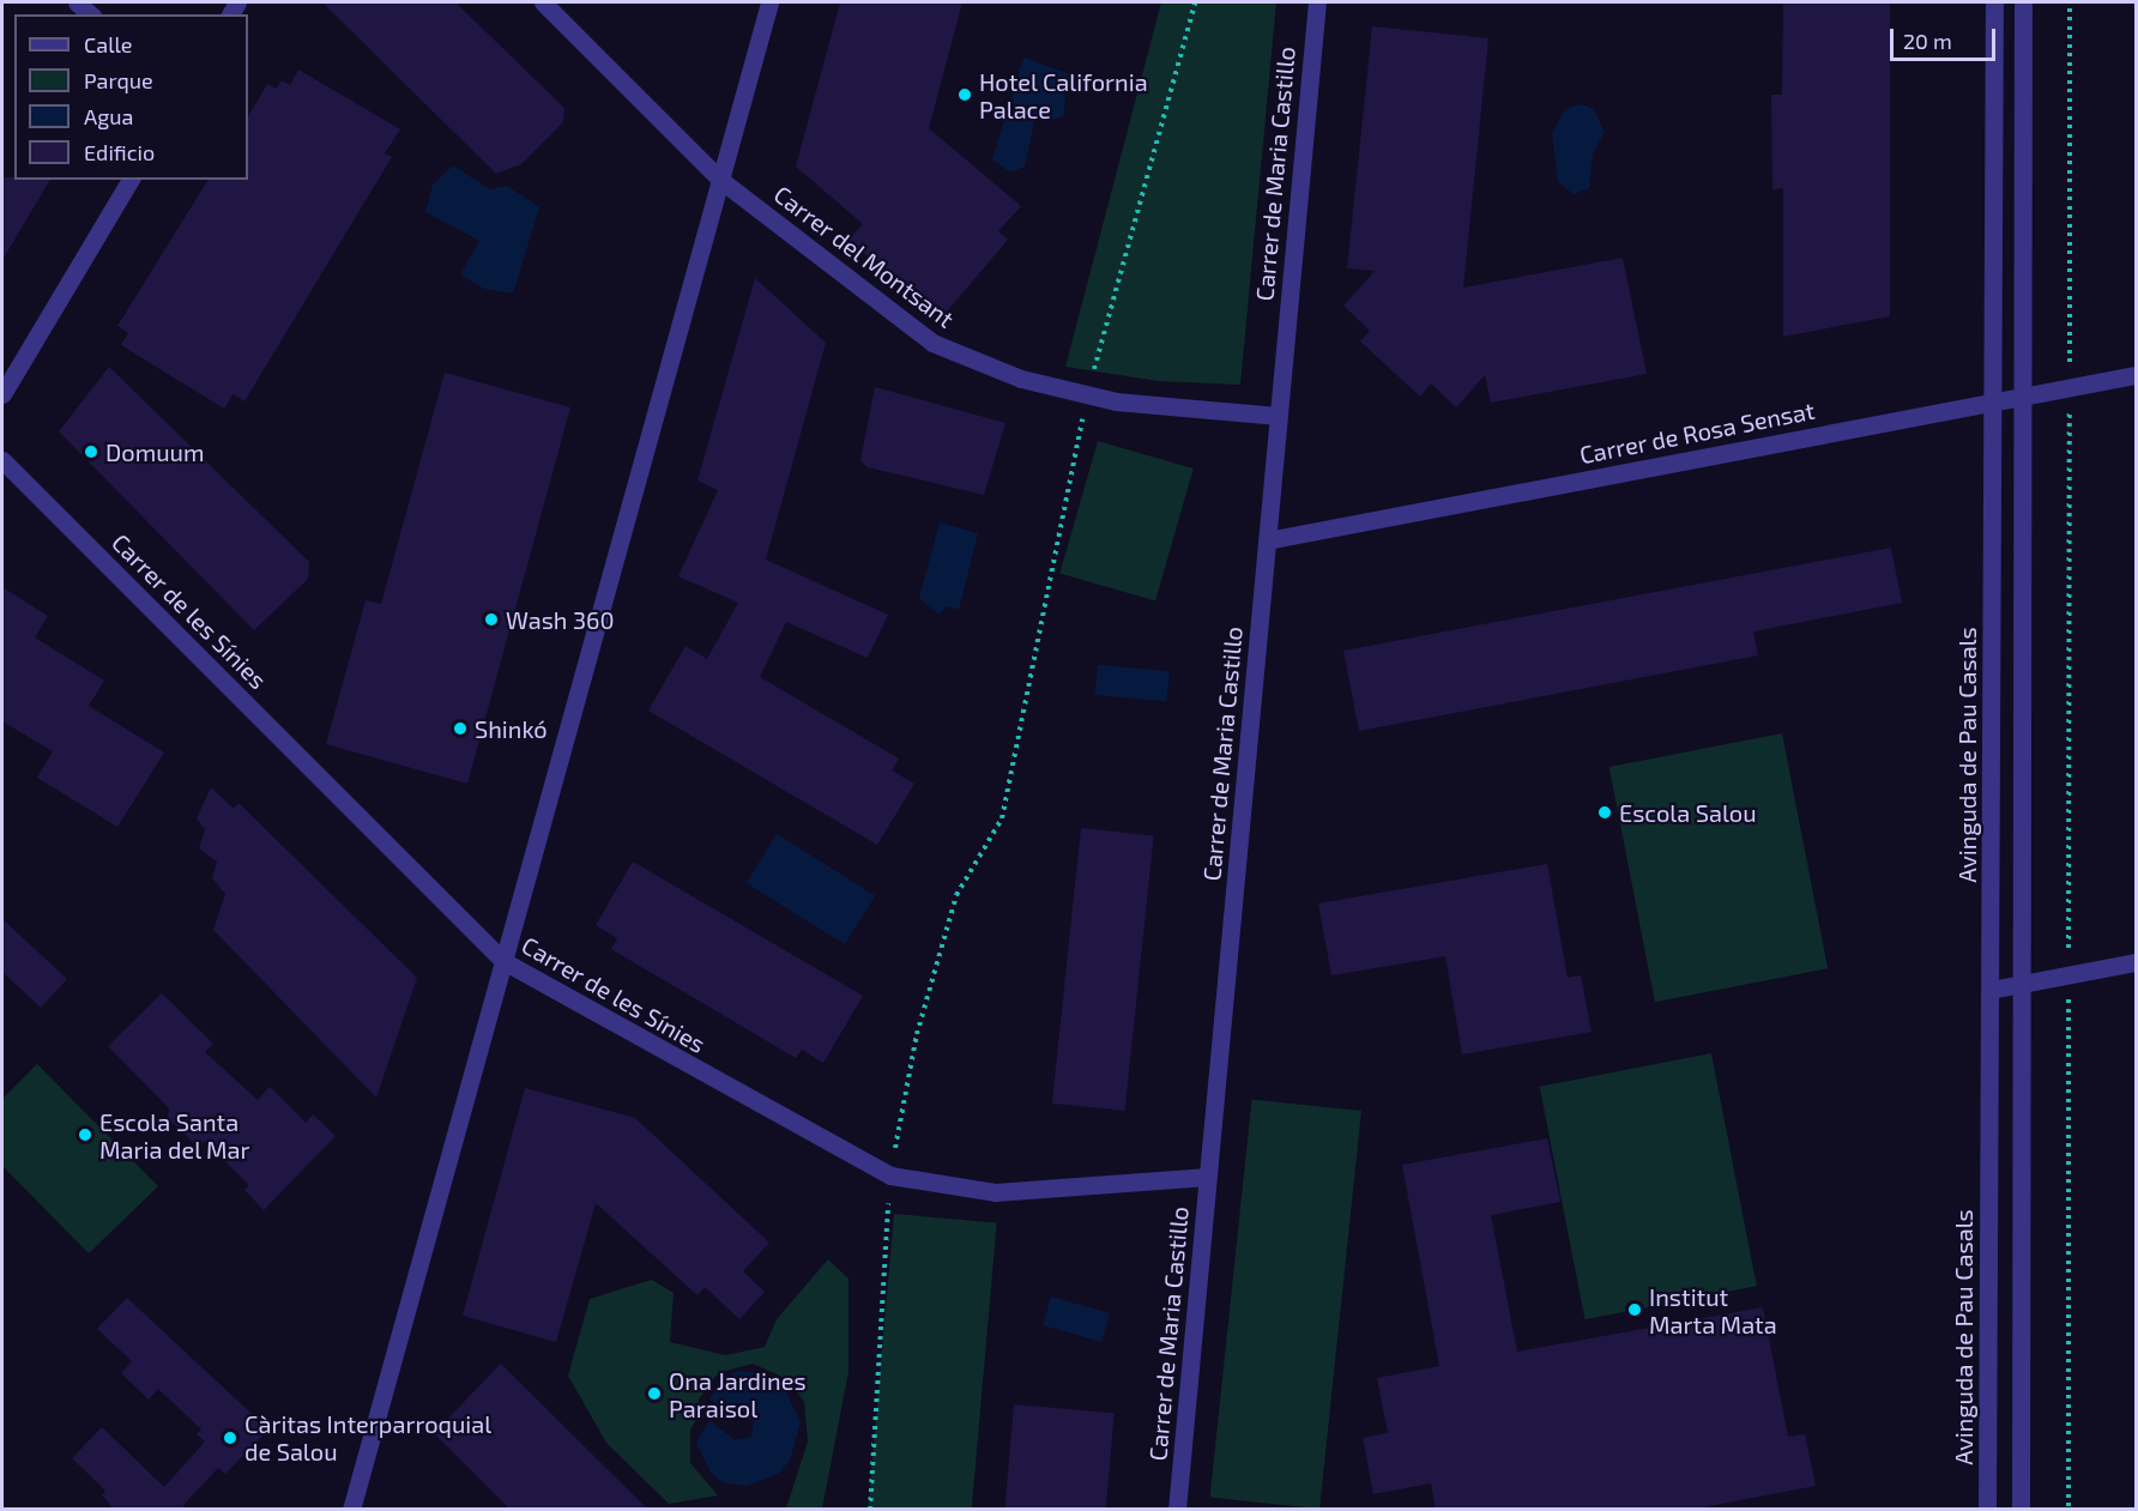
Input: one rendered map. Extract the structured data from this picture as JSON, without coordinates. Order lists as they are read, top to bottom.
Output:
{
  "streets": {
    "street": [
      "Carrer de Maria Castillo",
      "Carrer del Montsant",
      "Carrer de Rosa Sensat",
      "Carrer de les Sínies",
      "Avinguda de Pau Casals"
    ]
  },
  "crossings": [
    ["Carrer de Maria Castillo", "Carrer del Montsant"],
    ["Carrer de Maria Castillo", "Carrer de Rosa Sensat"],
    ["Carrer de Maria Castillo", "Carrer de les Sínies"],
    ["Carrer de Rosa Sensat", "Avinguda de Pau Casals"]
  ],
  "places": [
    "Hotel California Palace",
    "Domuum",
    "Wash 360",
    "Shinkó",
    "Escola Salou",
    "Escola Santa Maria del Mar",
    "Institut Marta Mata",
    "Ona Jardines Paraisol",
    "Càritas Interparroquial de Salou"
  ],
  "legend": [
    "Calle",
    "Parque",
    "Agua",
    "Edificio"
  ],
  "scale_bar": "20 m"
}
